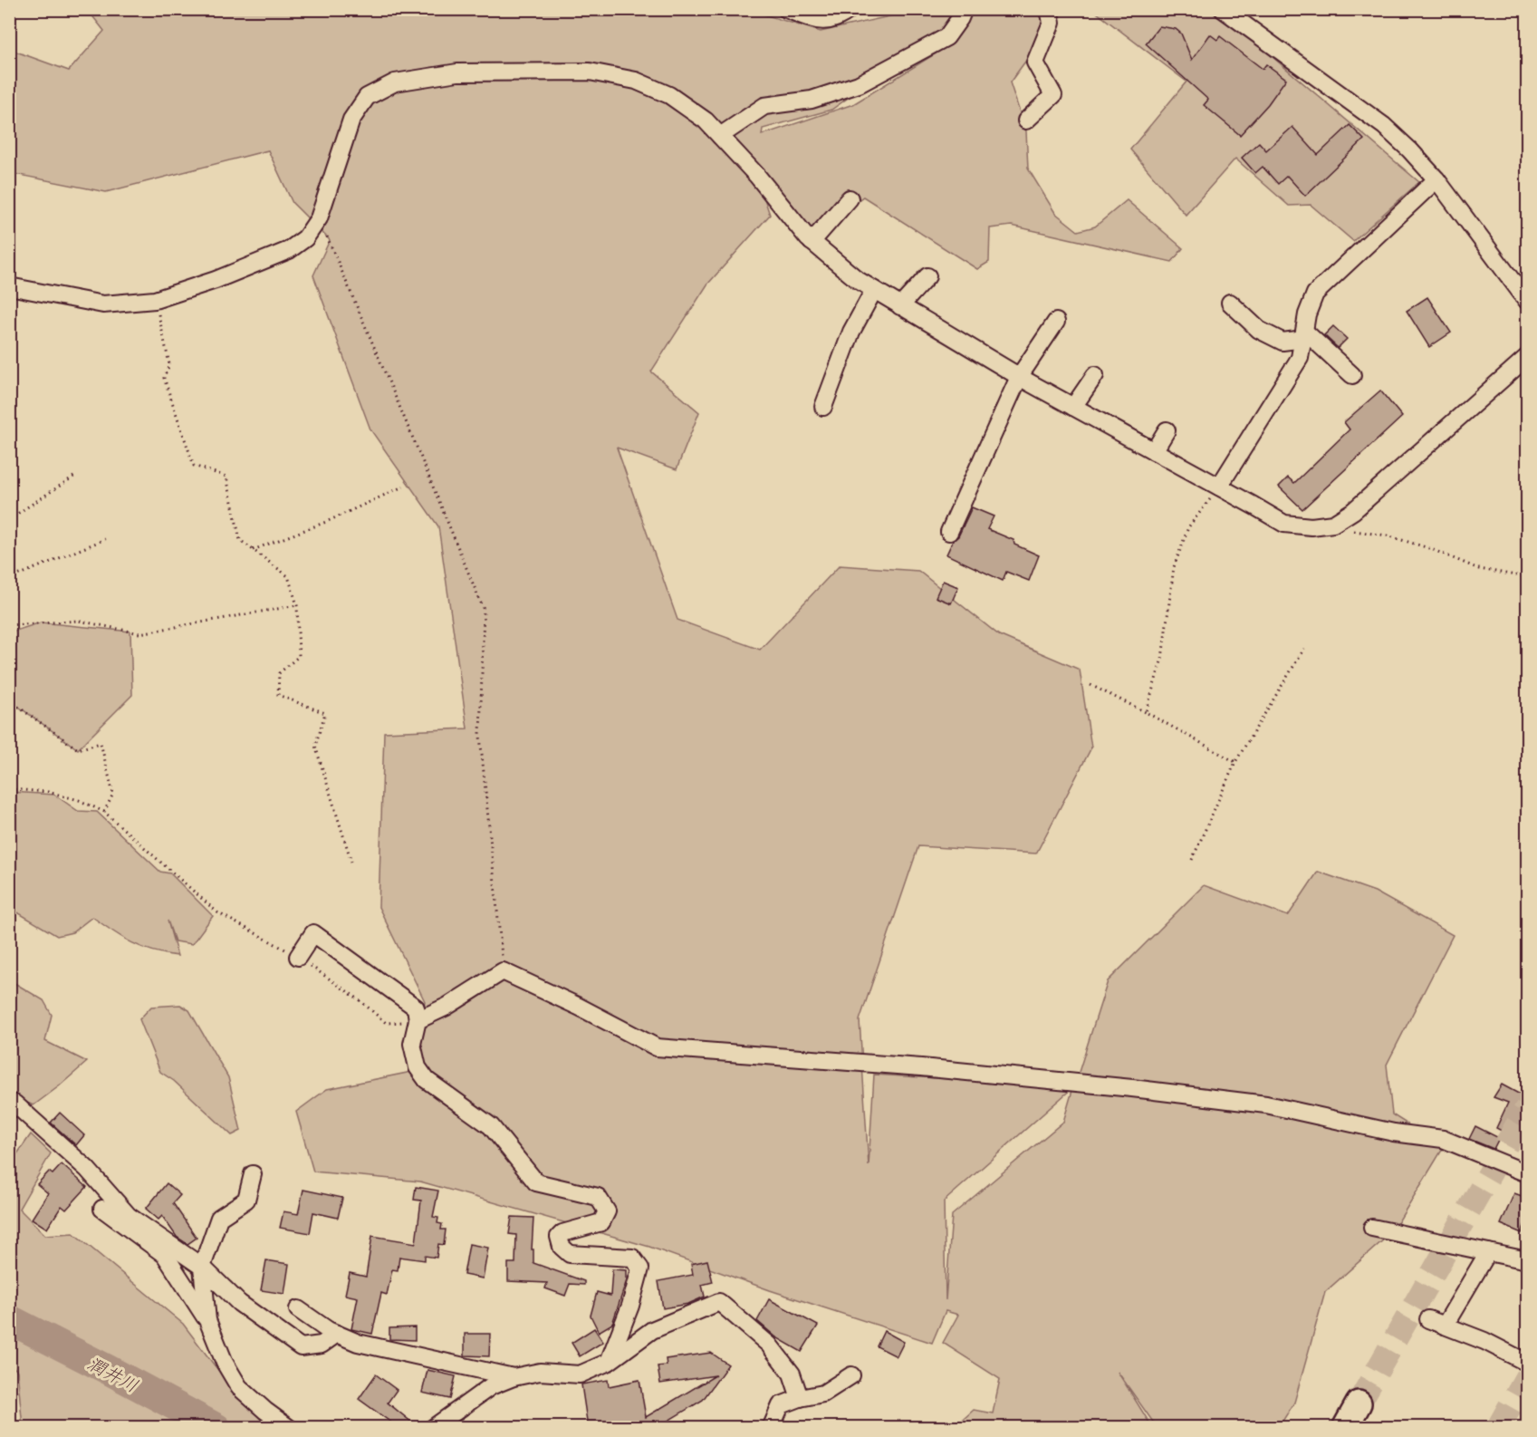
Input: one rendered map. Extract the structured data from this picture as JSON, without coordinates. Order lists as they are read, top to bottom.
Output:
{
  "water": ["潤井川"]
}
